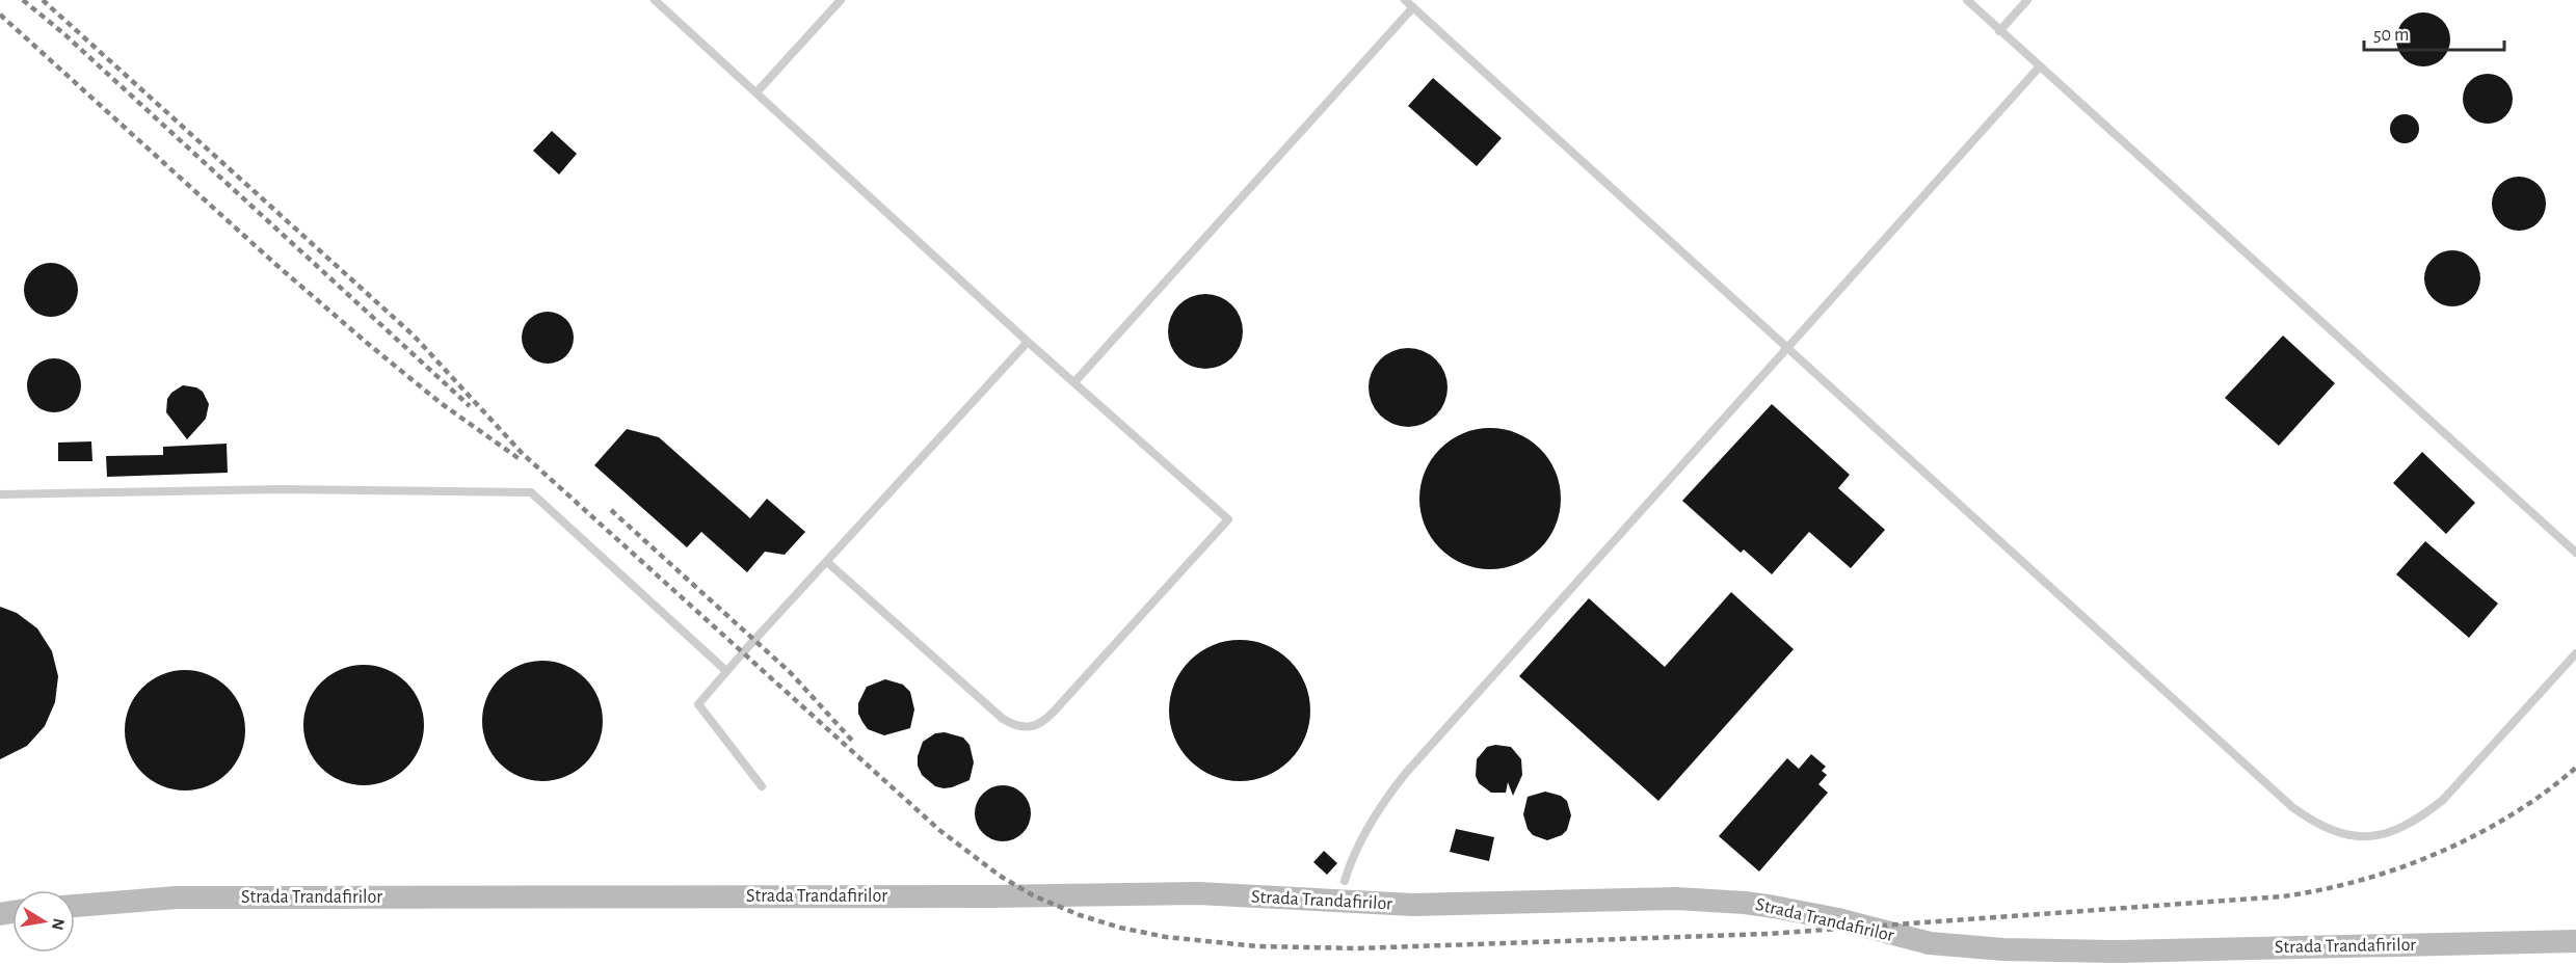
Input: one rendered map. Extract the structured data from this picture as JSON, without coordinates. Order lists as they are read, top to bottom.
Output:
{
  "streets": {
    "main road": ["Strada Trandafirilor"]
  },
  "scale_bar": "50 m",
  "north": "right"
}
